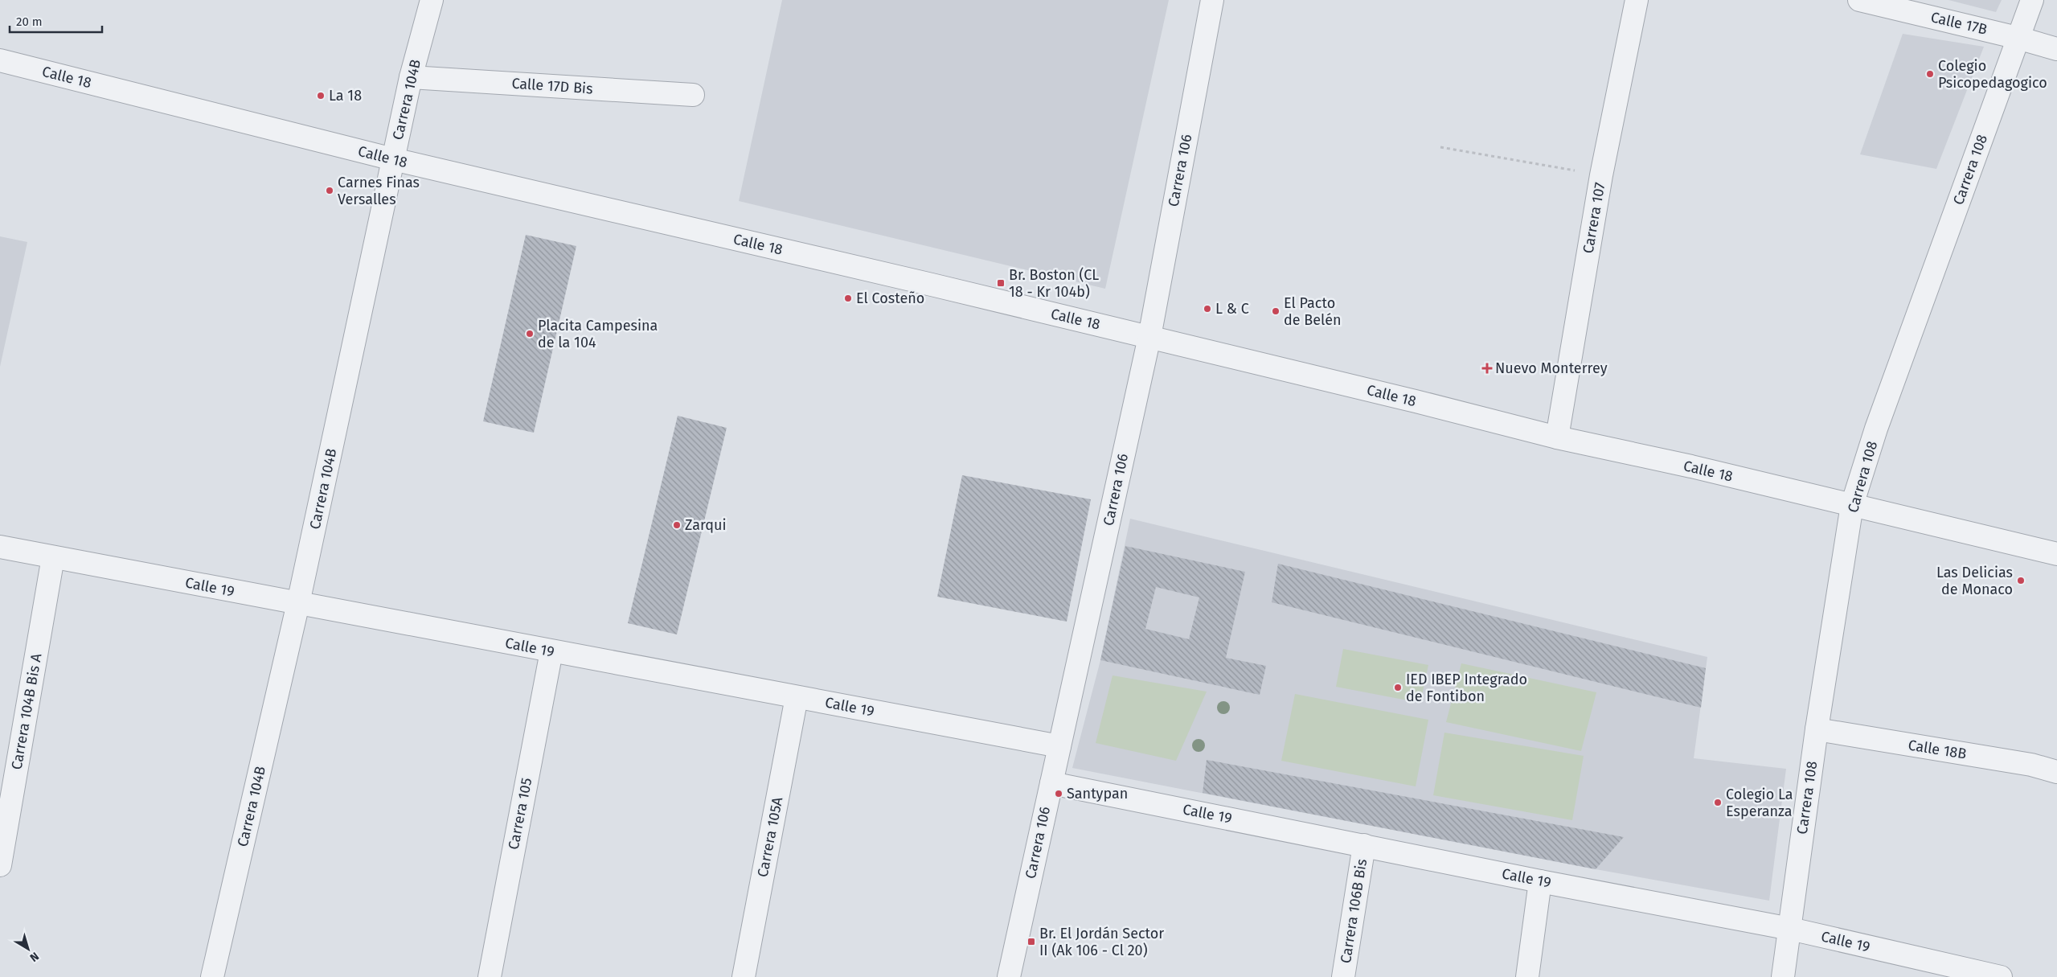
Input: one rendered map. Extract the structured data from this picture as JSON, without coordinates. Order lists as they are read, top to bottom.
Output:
{
  "streets": {
    "street": [
      "Calle 17B",
      "Calle 18",
      "Calle 17D Bis",
      "Carrera 104B",
      "Carrera 108",
      "Carrera 106",
      "Carrera 107",
      "Calle 19",
      "Carrera 104B Bis A",
      "Calle 18B",
      "Carrera 105",
      "Carrera 105A",
      "Carrera 106B Bis"
    ]
  },
  "crossings": [
    ["Calle 17B", "Carrera 108"],
    ["Calle 18", "Carrera 104B"],
    ["Calle 18", "Carrera 108"],
    ["Calle 18", "Carrera 106"],
    ["Calle 18", "Carrera 107"],
    ["Calle 17D Bis", "Carrera 104B"],
    ["Carrera 104B", "Calle 19"],
    ["Carrera 108", "Calle 19"],
    ["Carrera 108", "Calle 18B"],
    ["Carrera 106", "Calle 19"],
    ["Calle 19", "Carrera 104B Bis A"],
    ["Calle 19", "Carrera 105"],
    ["Calle 19", "Carrera 105A"],
    ["Calle 19", "Carrera 106B Bis"]
  ],
  "places": {
    "other": [
      "Colegio Psicopedagogico",
      "La 18",
      "Carnes Finas Versalles",
      "El Costeño",
      "L & C",
      "El Pacto de Belén",
      "Placita Campesina de la 104",
      "Zarqui",
      "Las Delicias de Monaco",
      "IED IBEP Integrado de Fontibon",
      "Santypan",
      "Colegio La Esperanza"
    ],
    "transit": ["Br. Boston (CL 18 - Kr 104b)", "Br. El Jordán Sector II (Ak 106 - Cl 20)"],
    "health": ["Nuevo Monterrey"]
  },
  "scale_bar": "20 m",
  "north": "bottom right"
}
